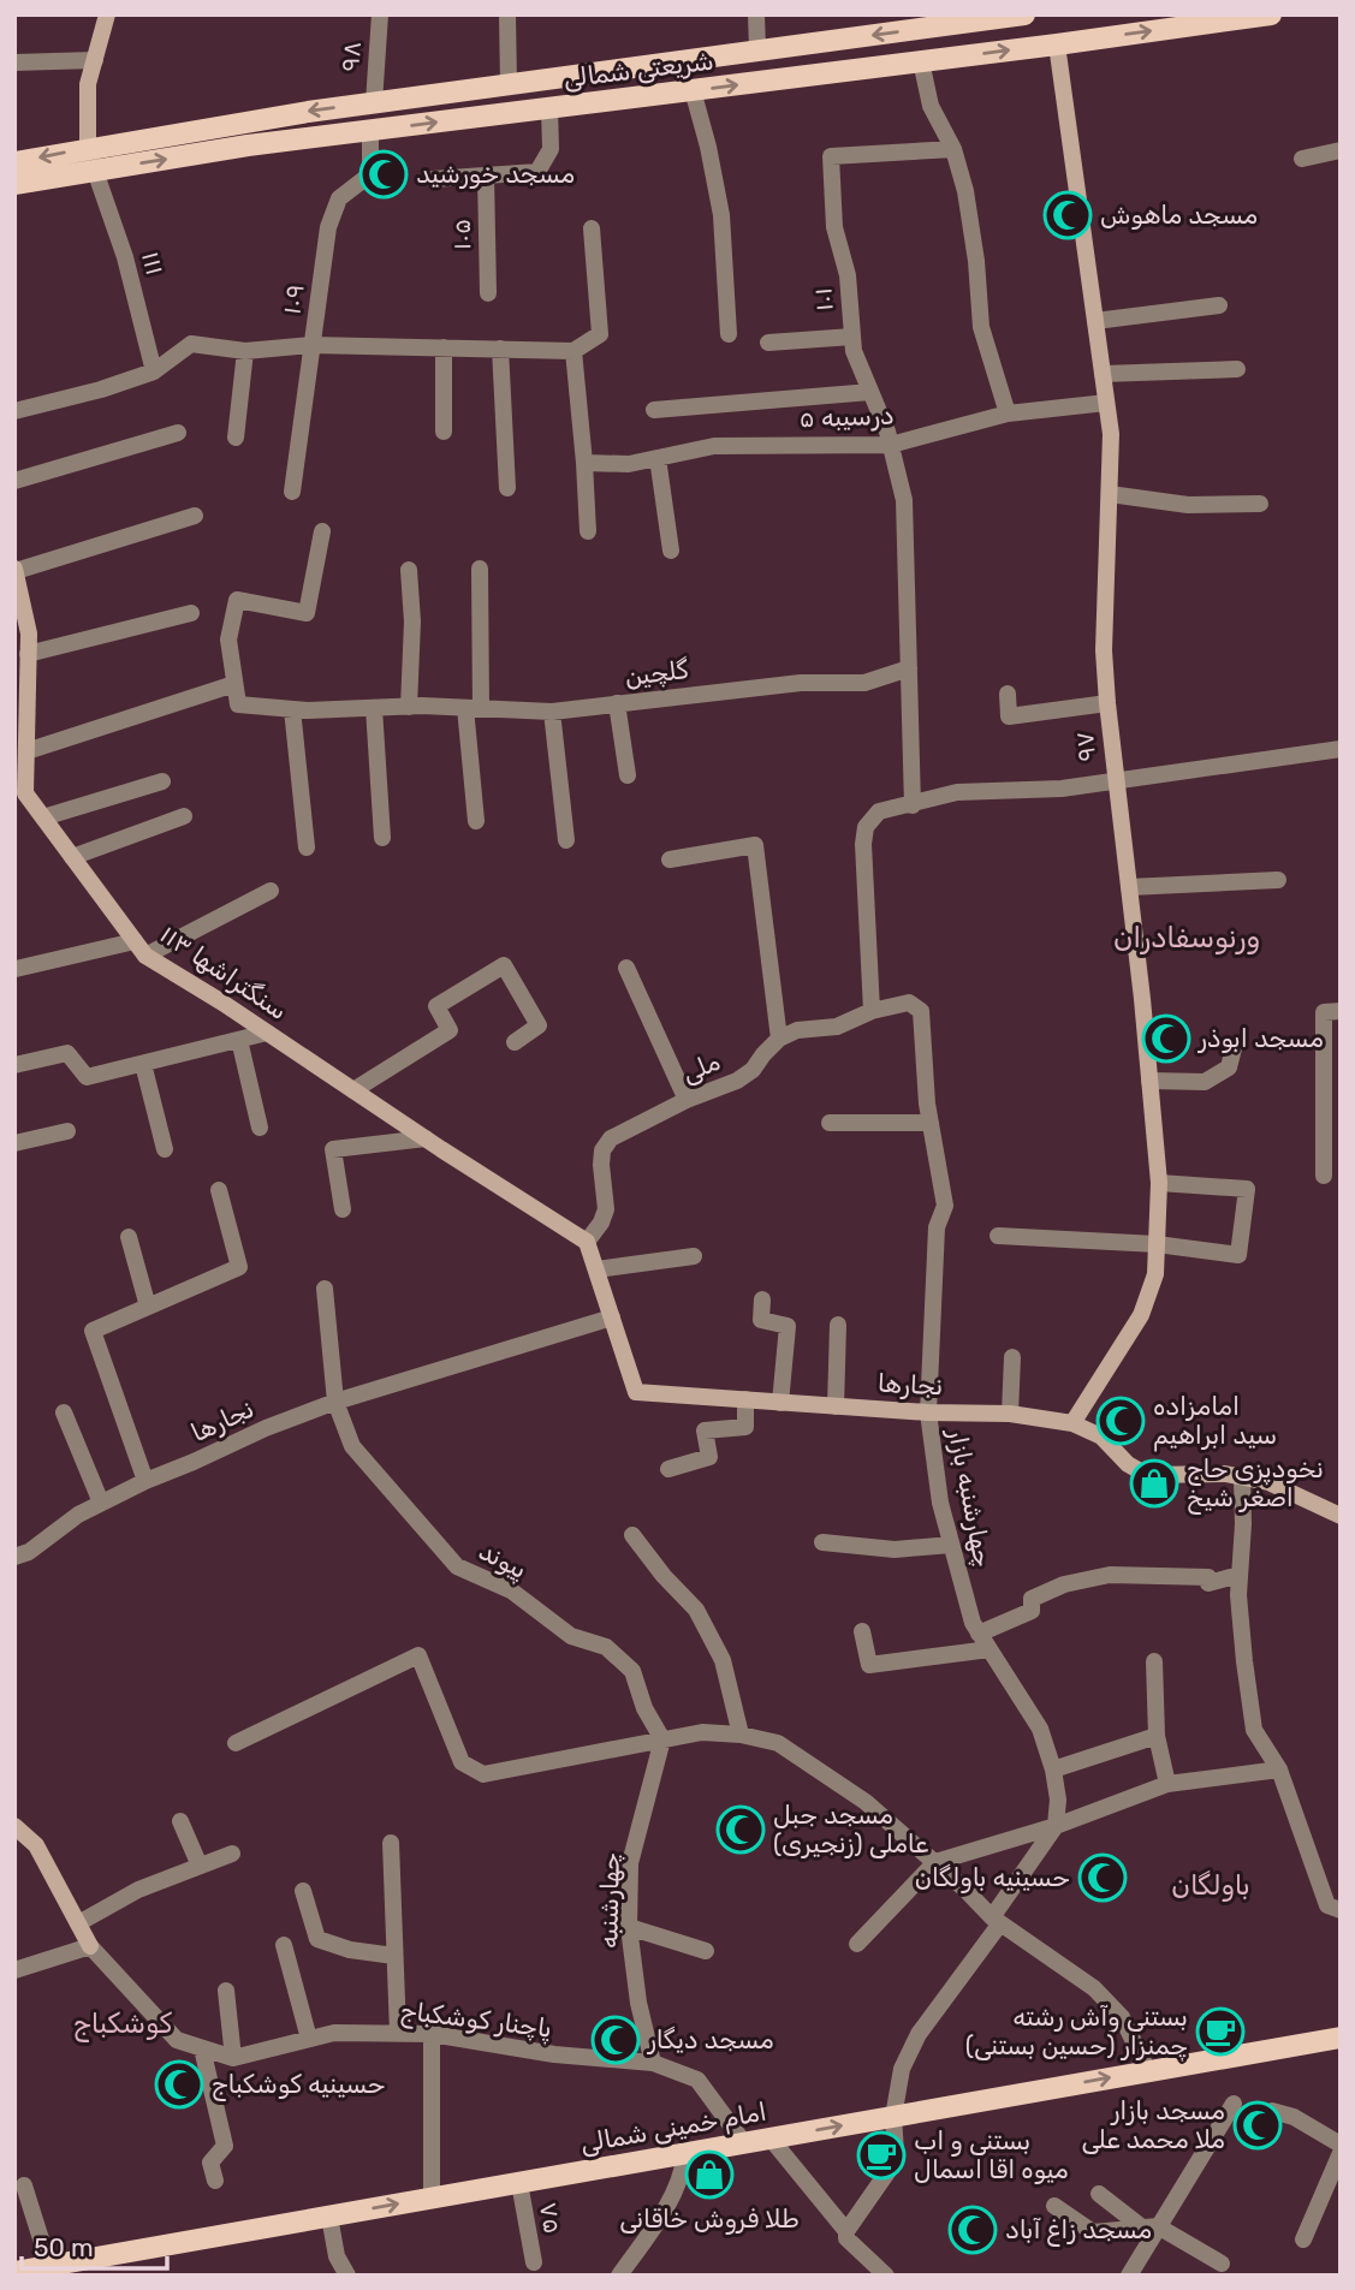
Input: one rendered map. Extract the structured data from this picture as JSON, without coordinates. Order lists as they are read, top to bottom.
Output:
{
  "streets": {
    "main road": ["شریعتی شمالی", "امام خمینی شمالی"],
    "street": [
      "۹۸",
      "۱۰۵",
      "۱۱۱",
      "۱۰۹",
      "۱۰۱",
      "درسیبه ۵",
      "گلچین",
      "۹۷",
      "سنگتراشها ۱۱۳",
      "ملی",
      "نجارها",
      "چهارشنبه بازار",
      "پیوند",
      "چهارشنبه",
      "پاچنار کوشکباج",
      "۷۵"
    ]
  },
  "crossings": [
    ["۹۸", "شریعتی شمالی"],
    ["شریعتی شمالی", "۱۱۱"],
    ["شریعتی شمالی", "۱۰۹"],
    ["شریعتی شمالی", "۹۷"],
    ["۱۰۱", "درسیبه ۵"],
    ["۱۰۱", "گلچین"],
    ["درسیبه ۵", "۹۷"],
    ["۹۷", "نجارها"],
    ["سنگتراشها ۱۱۳", "ملی"],
    ["سنگتراشها ۱۱۳", "نجارها"],
    ["ملی", "نجارها"],
    ["نجارها", "چهارشنبه بازار"],
    ["نجارها", "پیوند"],
    ["پیوند", "چهارشنبه"],
    ["چهارشنبه", "پاچنار کوشکباج"],
    ["پاچنار کوشکباج", "امام خمینی شمالی"],
    ["امام خمینی شمالی", "۷۵"]
  ],
  "one_way": ["امام خمینی شمالی"],
  "districts": ["ورنوسفادران", "باولگان", "کوشکباج"],
  "places": {
    "mosque": [
      "مسجد خورشید",
      "مسجد ماهوش",
      "مسجد ابوذر",
      "امامزاده سید ابراهیم",
      "مسجد جبل عاملی (زنجیری)",
      "حسینیه باولگان",
      "مسجد دیگار",
      "حسینیه کوشکباج",
      "مسجد بازار ملا محمد علی",
      "مسجد زاغ آباد"
    ],
    "shop": ["نخودپزی حاج اصغر شیخ", "طلا فروش خاقانی"],
    "cafe": ["بستنی وآش رشته چمنزار (حسین بستنی)", "بستنی و اب میوه اقا اسمال"]
  },
  "scale_bar": "50 m"
}
